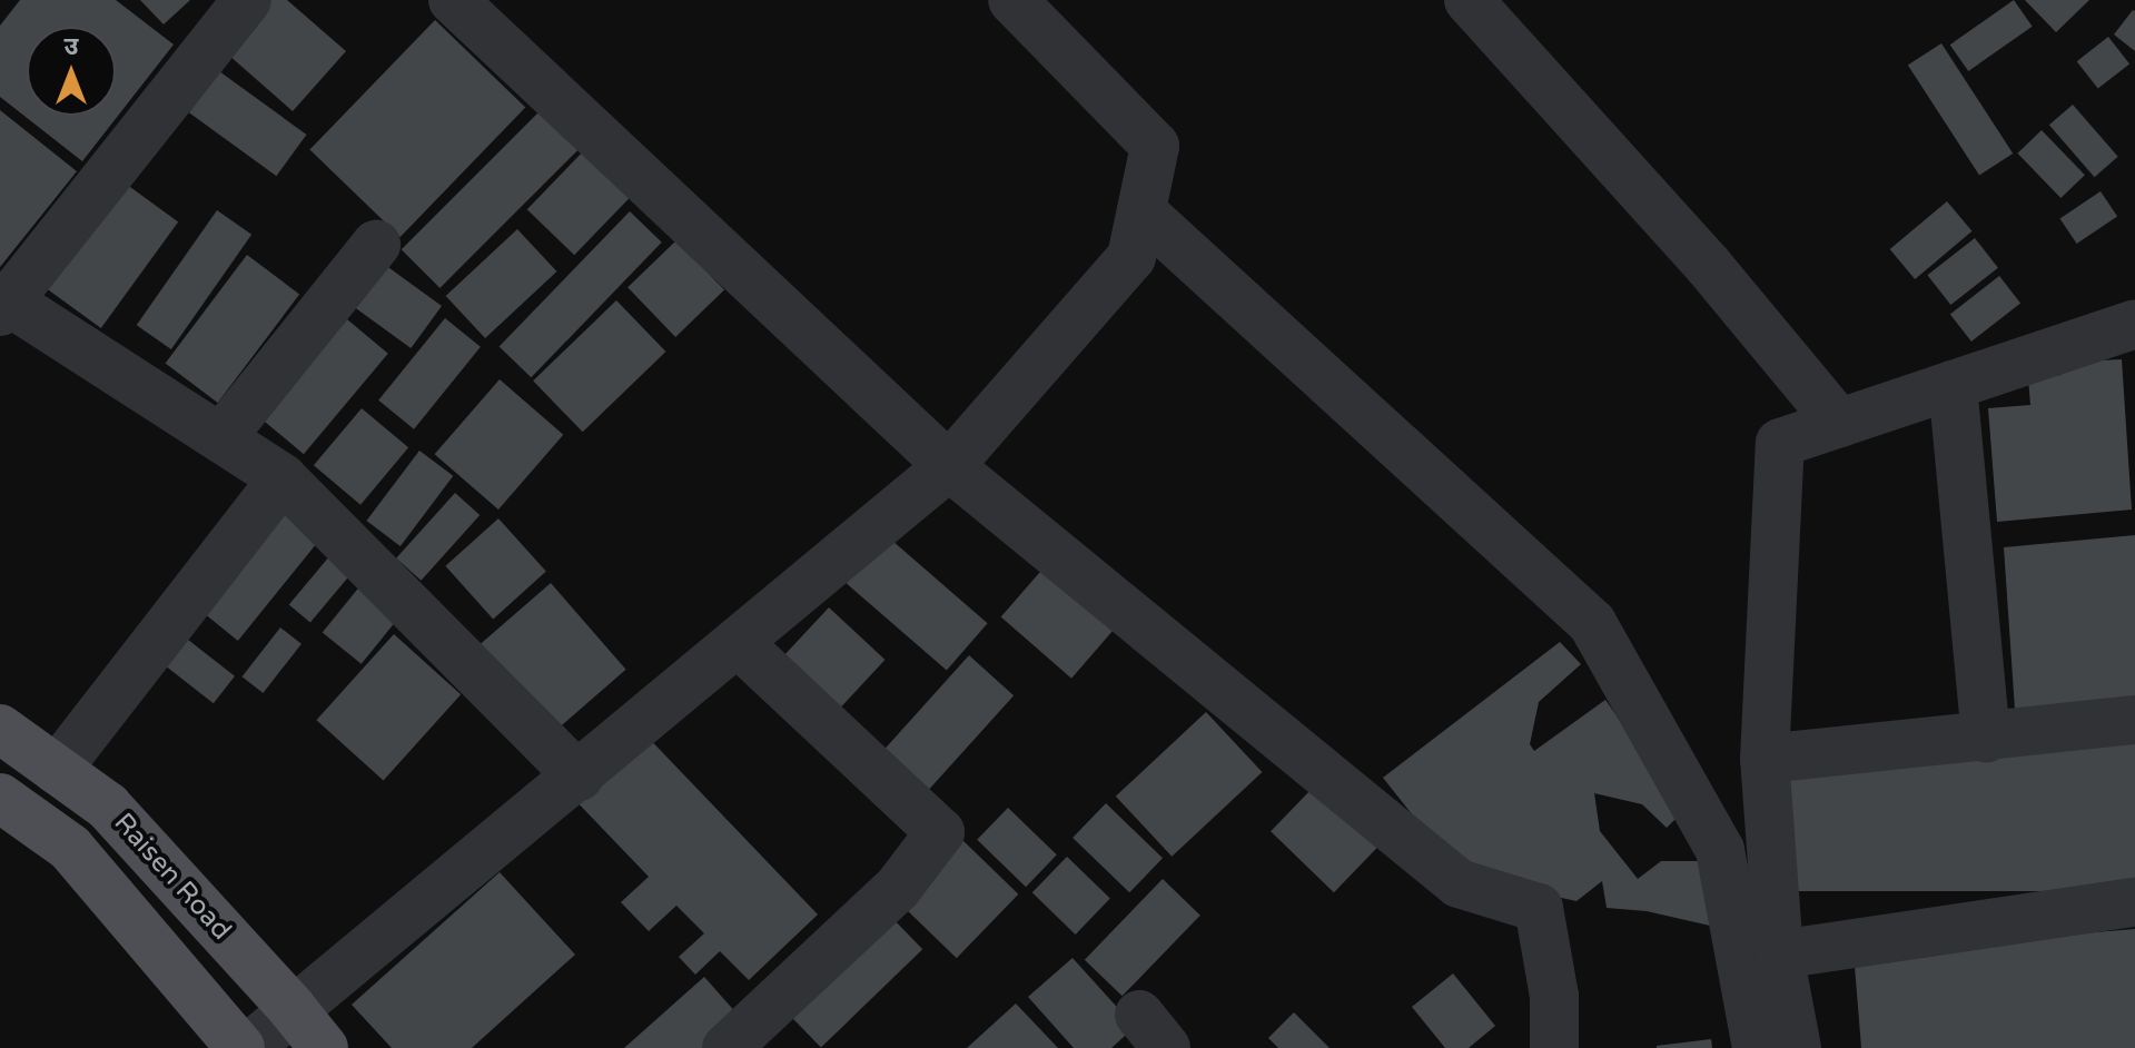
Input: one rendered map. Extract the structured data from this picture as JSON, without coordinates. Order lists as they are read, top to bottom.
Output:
{
  "streets": {
    "main road": ["Raisen Road"]
  },
  "north": "top"
}
